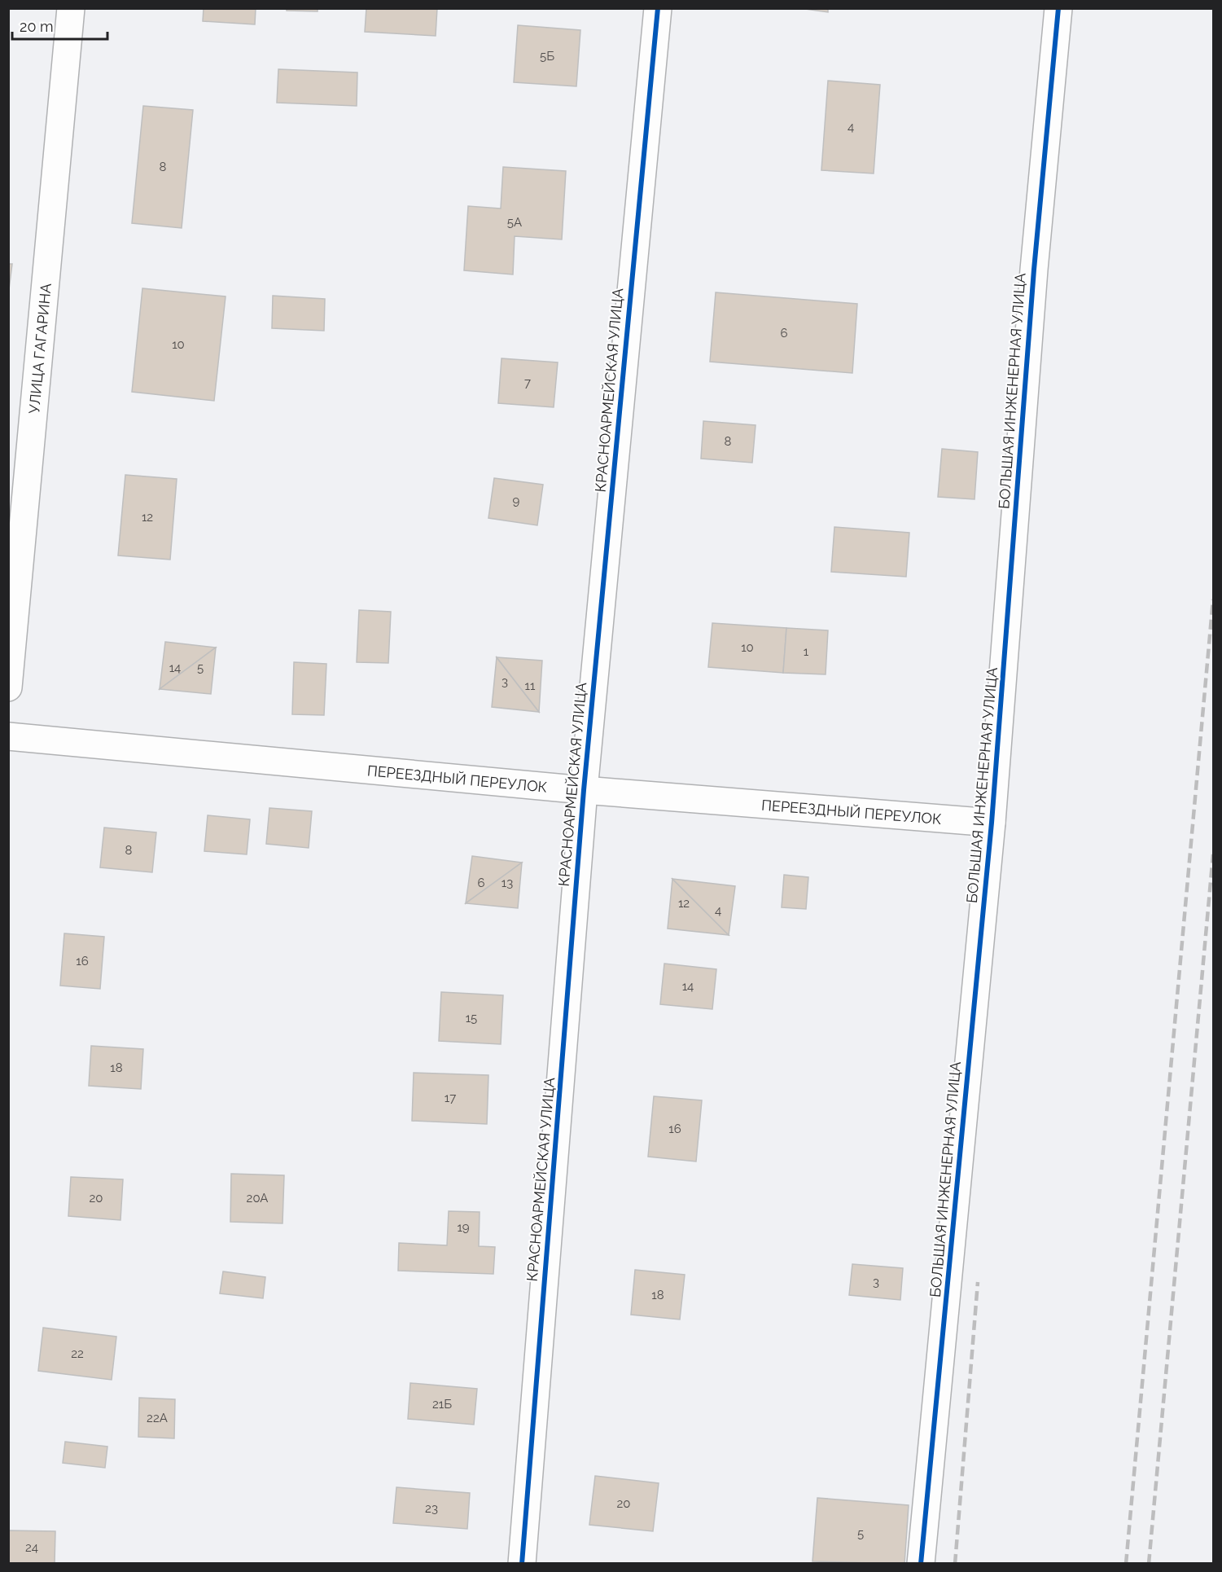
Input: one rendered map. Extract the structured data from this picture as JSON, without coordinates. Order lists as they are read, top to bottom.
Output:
{
  "streets": {
    "street": [
      "УЛИЦА ГАГАРИНА",
      "КРАСНОАРМЕЙСКАЯ УЛИЦА",
      "БОЛЬШАЯ ИНЖЕНЕРНАЯ УЛИЦА",
      "ПЕРЕЕЗДНЫЙ ПЕРЕУЛОК"
    ]
  },
  "crossings": [
    ["КРАСНОАРМЕЙСКАЯ УЛИЦА", "ПЕРЕЕЗДНЫЙ ПЕРЕУЛОК"],
    ["БОЛЬШАЯ ИНЖЕНЕРНАЯ УЛИЦА", "ПЕРЕЕЗДНЫЙ ПЕРЕУЛОК"]
  ],
  "house_numbers": [
    "5Б",
    "4",
    "8",
    "5А",
    "6",
    "10",
    "7",
    "8",
    "9",
    "12",
    "10",
    "1",
    "14",
    "5",
    "3",
    "11",
    "8",
    "6",
    "13",
    "12",
    "4",
    "16",
    "14",
    "15",
    "18",
    "17",
    "16",
    "20",
    "20A",
    "19",
    "3",
    "18",
    "22",
    "21Б",
    "22А",
    "20",
    "23",
    "5",
    "24"
  ],
  "scale_bar": "20 m"
}
